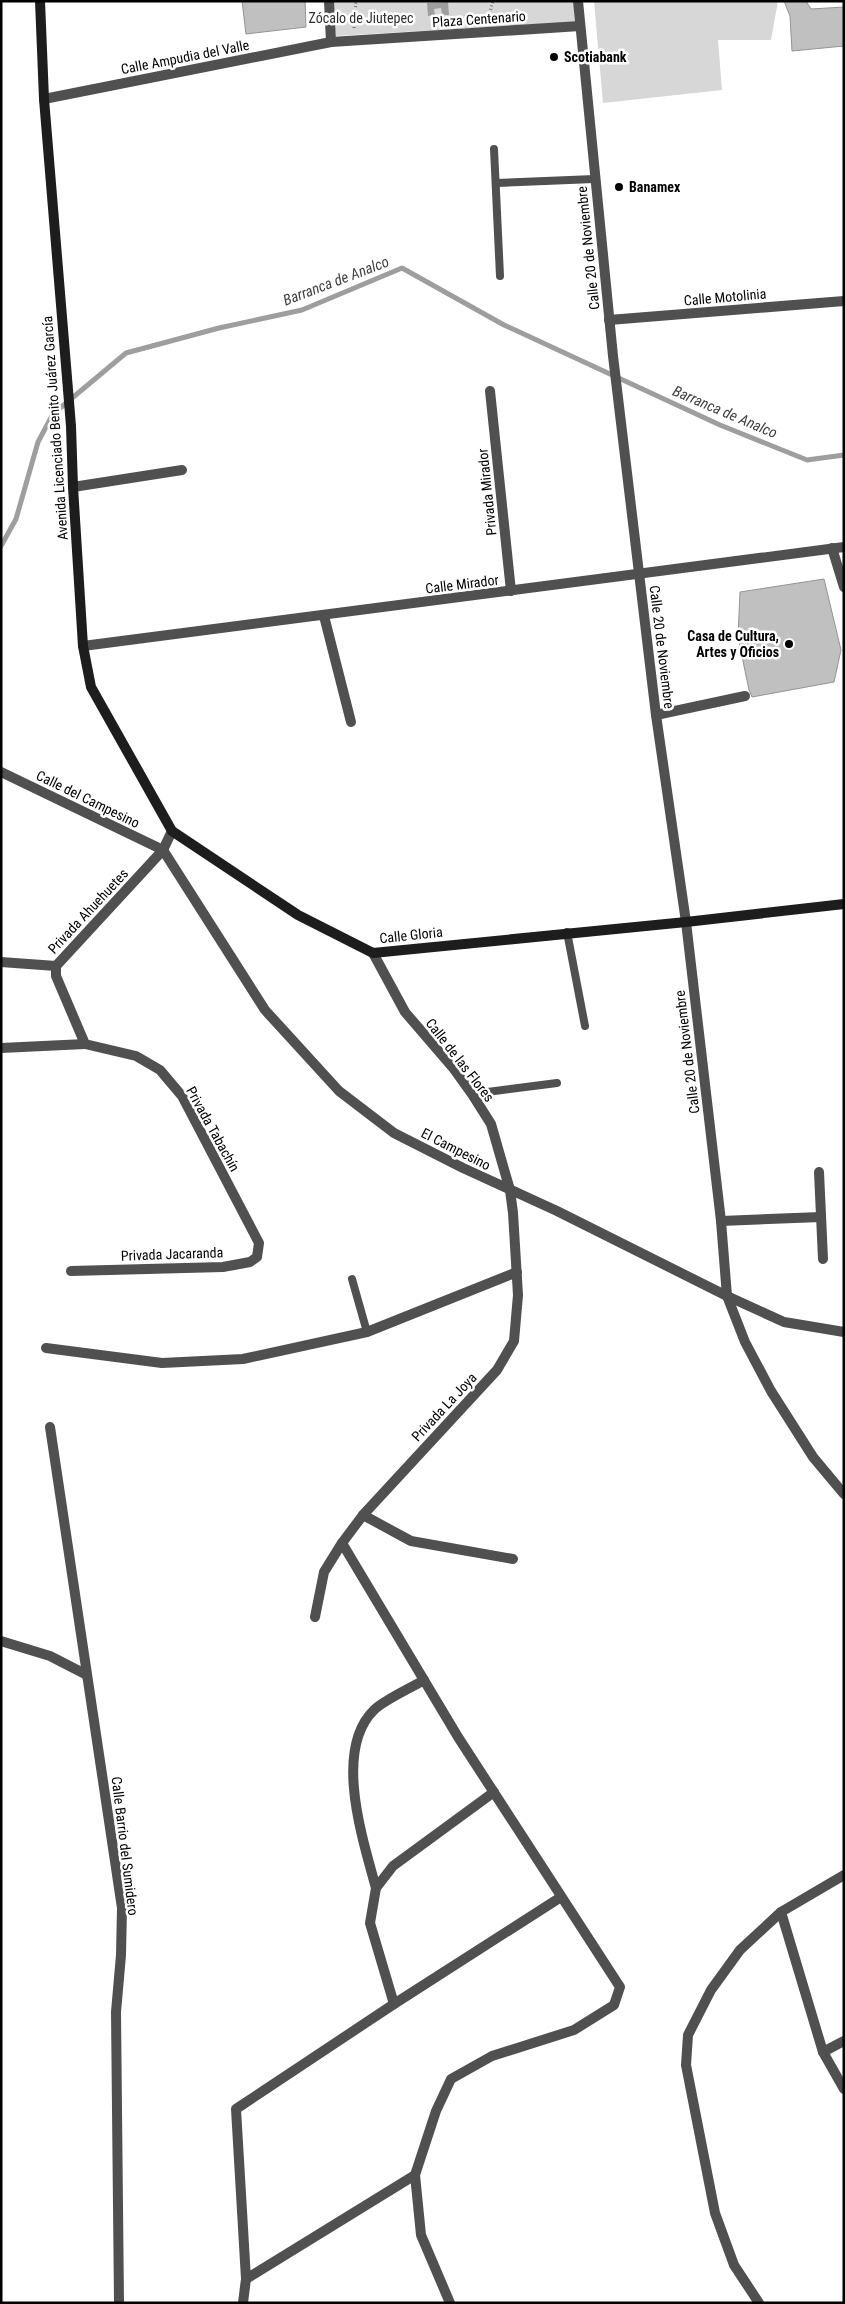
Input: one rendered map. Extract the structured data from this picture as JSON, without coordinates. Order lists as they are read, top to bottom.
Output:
{
  "streets": {
    "main road": ["Avenida Licenciado Benito Juárez García", "Calle Gloria"],
    "street": [
      "Plaza Centenario",
      "Calle Ampudia del Valle",
      "Calle 20 de Noviembre",
      "Calle Motolinia",
      "Privada Mirador",
      "Calle Mirador",
      "Calle del Campesino",
      "Privada Ahuehuetes",
      "Calle de las Flores",
      "Privada Tabachín",
      "El Campesino",
      "Privada Jacaranda",
      "Privada La Joya",
      "Calle Barrio del Sumidero"
    ]
  },
  "crossings": [
    ["Plaza Centenario", "Calle Ampudia del Valle"],
    ["Plaza Centenario", "Calle 20 de Noviembre"],
    ["Calle Ampudia del Valle", "Avenida Licenciado Benito Juárez García"],
    ["Calle 20 de Noviembre", "Calle Motolinia"],
    ["Calle 20 de Noviembre", "Calle Mirador"],
    ["Calle 20 de Noviembre", "Calle Gloria"],
    ["Calle 20 de Noviembre", "El Campesino"],
    ["Avenida Licenciado Benito Juárez García", "Calle Mirador"],
    ["Avenida Licenciado Benito Juárez García", "Privada Ahuehuetes"],
    ["Avenida Licenciado Benito Juárez García", "Calle Gloria"],
    ["Privada Mirador", "Calle Mirador"],
    ["Calle del Campesino", "Privada Ahuehuetes"],
    ["Calle del Campesino", "El Campesino"],
    ["Privada Ahuehuetes", "Calle Gloria"],
    ["Privada Ahuehuetes", "El Campesino"],
    ["Calle Gloria", "Calle de las Flores"],
    ["Calle de las Flores", "El Campesino"],
    ["Calle de las Flores", "Privada La Joya"],
    ["Privada Tabachín", "Privada Jacaranda"],
    ["El Campesino", "Privada La Joya"]
  ],
  "water": ["Barranca de Analco"],
  "parks": ["Zócalo de Jiutepec"],
  "places": ["Scotiabank", "Banamex", "Casa de Cultura, Artes y Oficios"]
}
